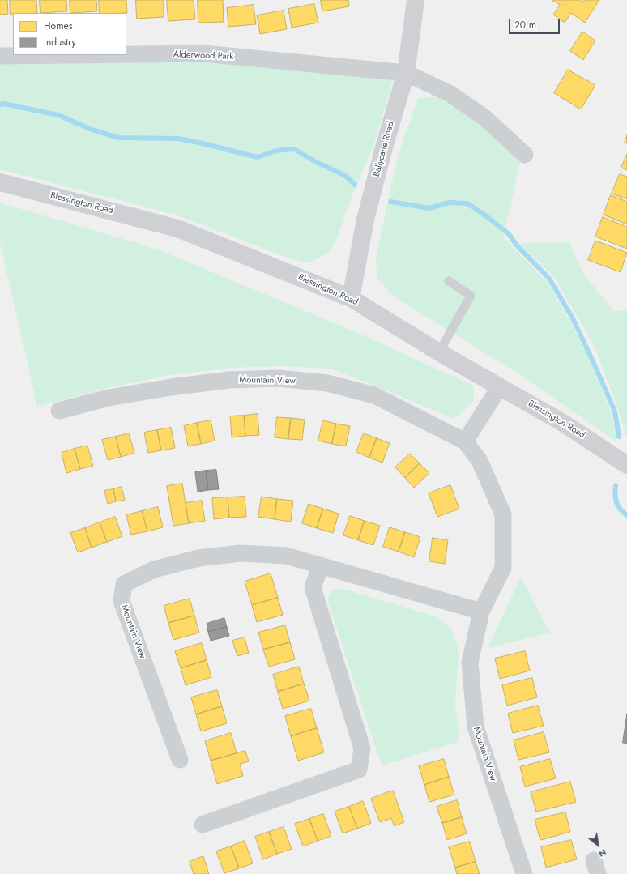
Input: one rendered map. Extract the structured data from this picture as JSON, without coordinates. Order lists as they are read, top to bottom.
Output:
{
  "streets": {
    "main road": ["Ballycane Road", "Blessington Road"],
    "street": ["Alderwood Park", "Mountain View"]
  },
  "crossings": [
    ["Alderwood Park", "Ballycane Road"],
    ["Ballycane Road", "Blessington Road"]
  ],
  "legend": ["Homes", "Industry"],
  "scale_bar": "20 m",
  "north": "bottom right"
}
